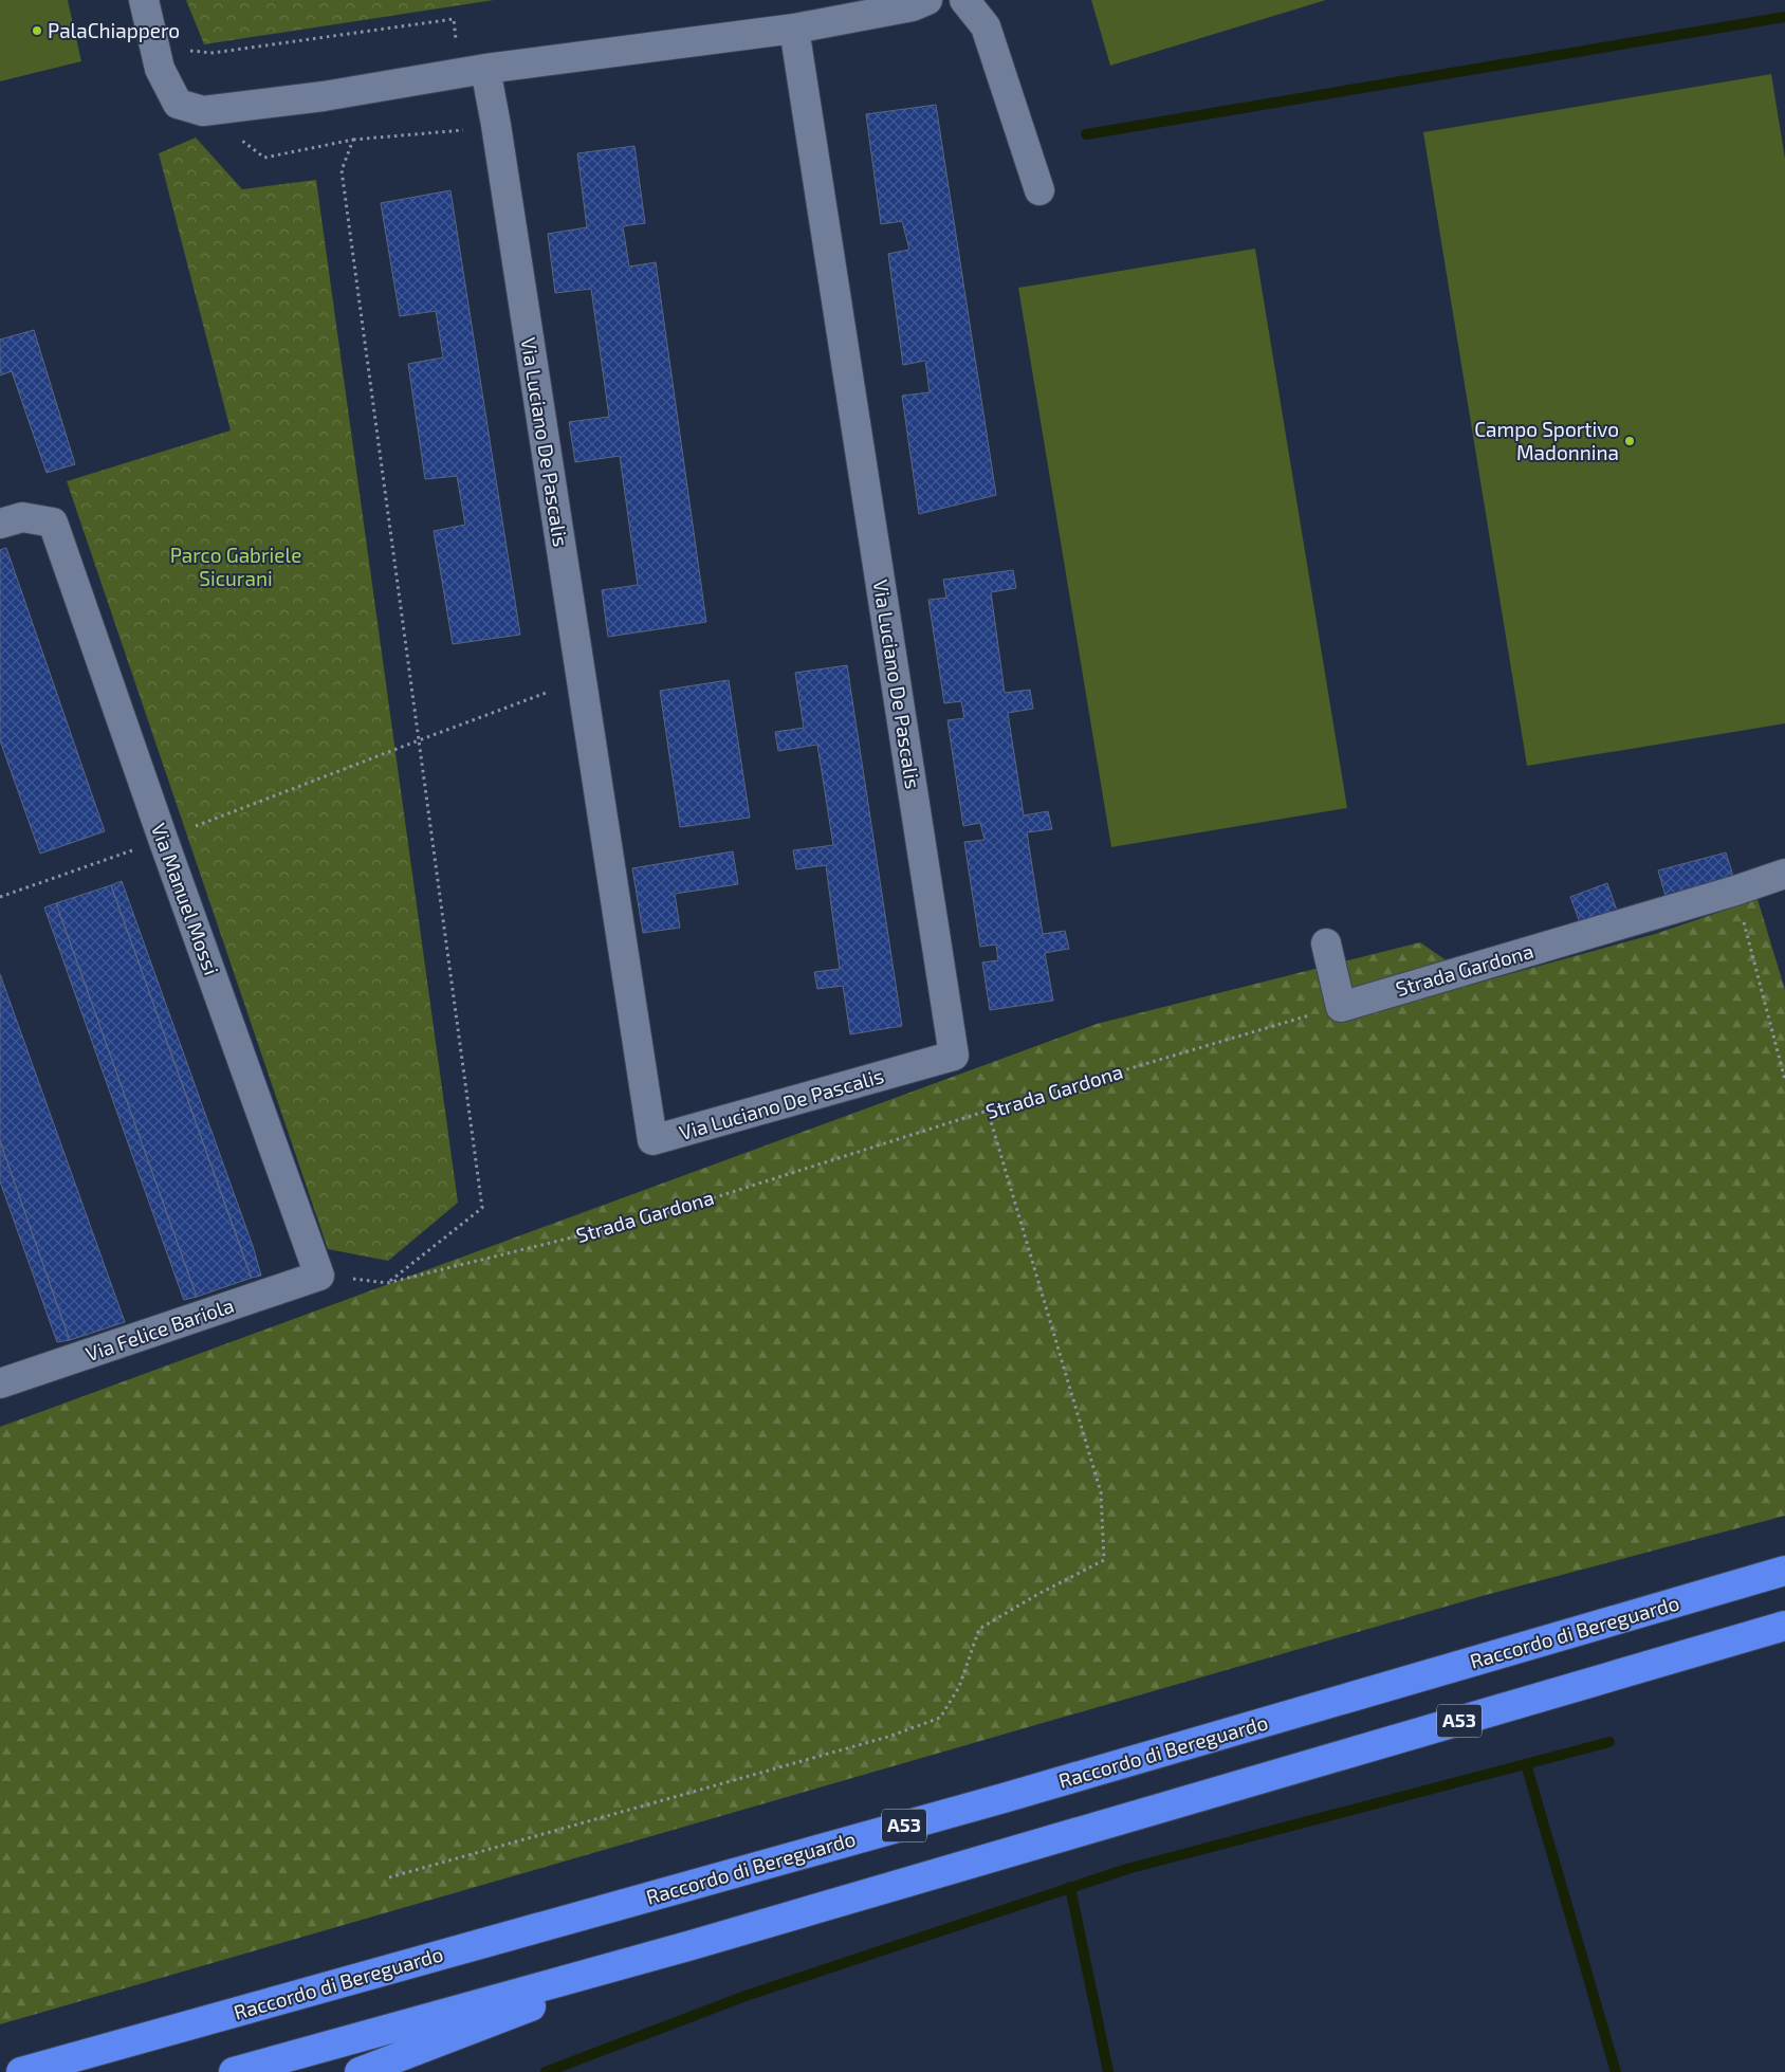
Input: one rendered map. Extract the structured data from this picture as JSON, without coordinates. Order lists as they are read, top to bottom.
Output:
{
  "streets": {
    "highway": ["Raccordo di Bereguardo", "A53"],
    "street": [
      "Via Luciano De Pascalis",
      "Via Manuel Mossi",
      "Strada Gardona",
      "Via Felice Bariola"
    ]
  },
  "crossings": [
    ["Via Manuel Mossi", "Strada Gardona"],
    ["Via Manuel Mossi", "Via Felice Bariola"],
    ["Strada Gardona", "Via Felice Bariola"]
  ],
  "parks": ["Parco Gabriele Sicurani"],
  "places": ["PalaChiappero", "Campo Sportivo Madonnina"]
}
